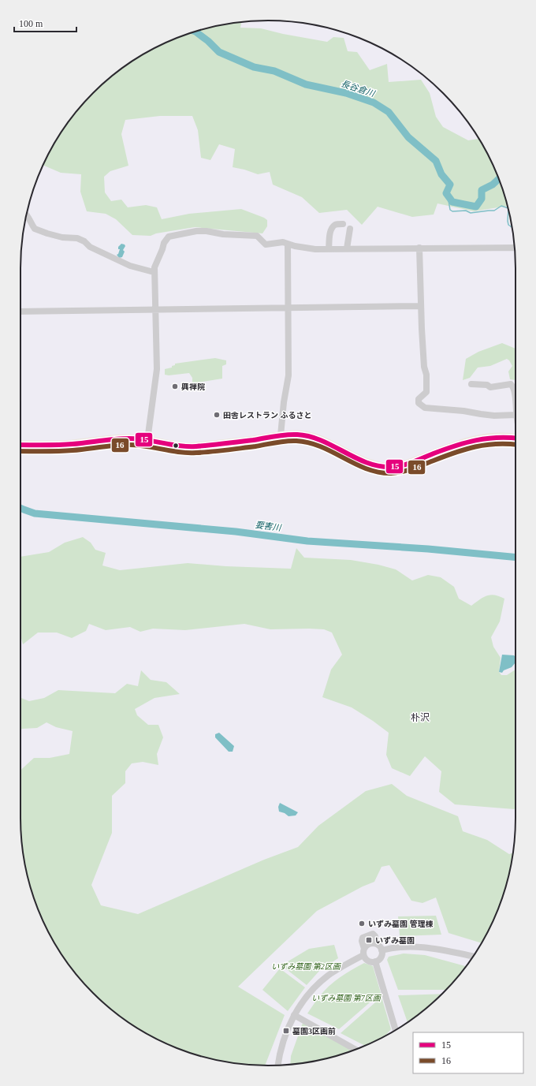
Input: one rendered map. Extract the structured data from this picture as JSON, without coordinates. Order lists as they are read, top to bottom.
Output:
{
  "districts": ["朴沢"],
  "water": ["長谷倉川", "要害川"],
  "parks": ["いずみ墓園 第2区画", "いずみ墓園 第7区画"],
  "places": {
    "other": ["興禅院", "田舎レストラン ふるさと", "いずみ墓園 管理棟"],
    "transit": ["いずみ墓園", "墓園3区画前"]
  },
  "lines": ["transit line 15", "transit line 16"],
  "legend": ["15", "16"],
  "scale_bar": "100 m"
}
